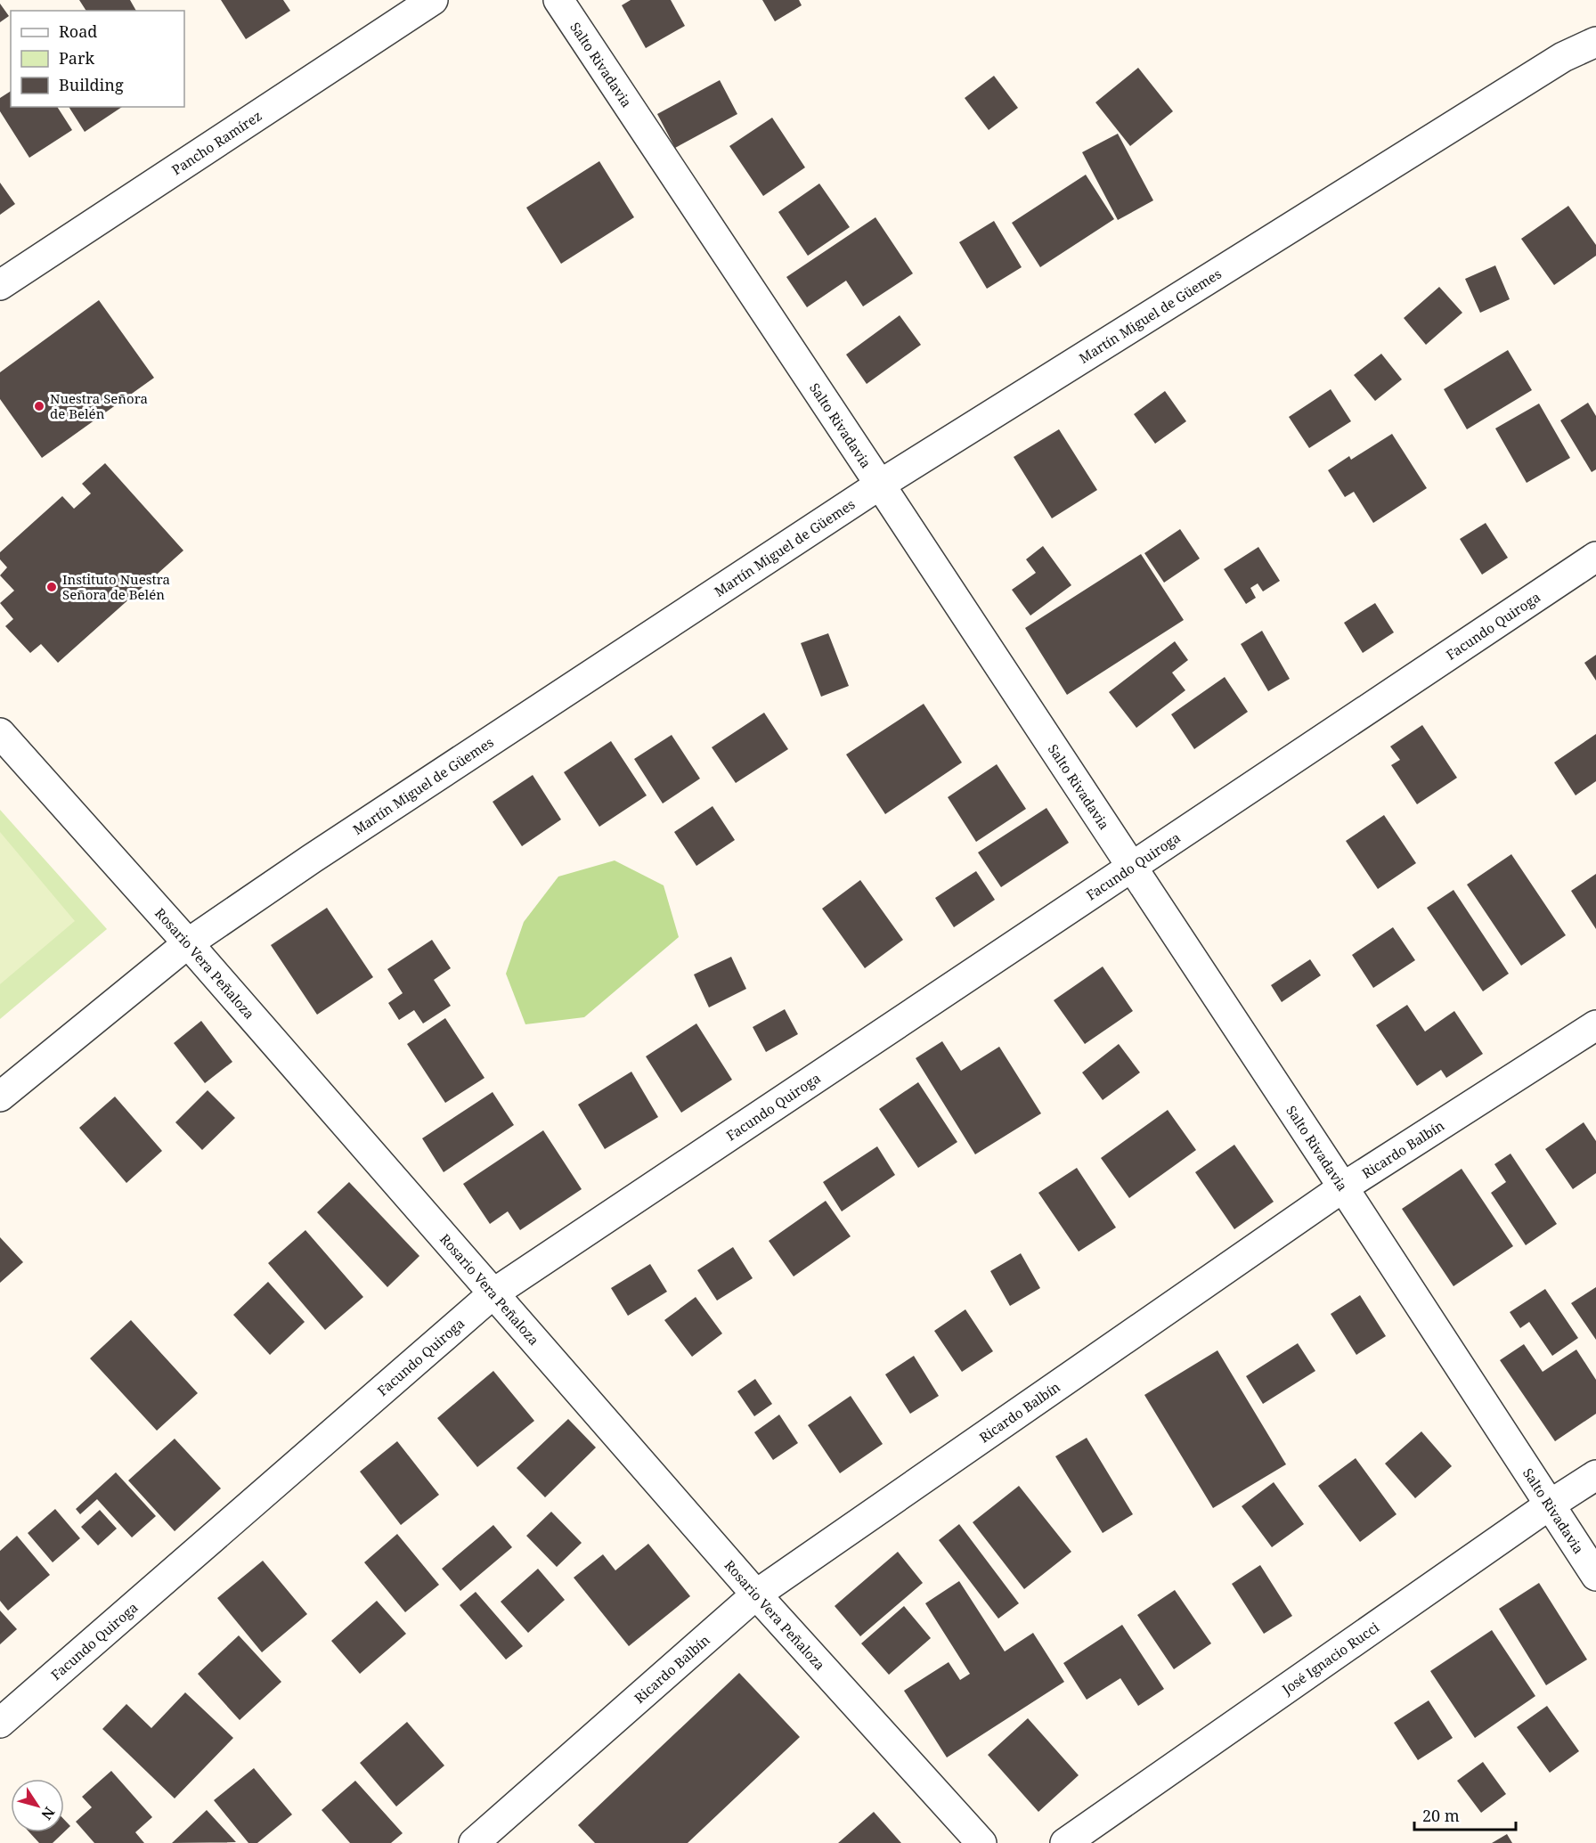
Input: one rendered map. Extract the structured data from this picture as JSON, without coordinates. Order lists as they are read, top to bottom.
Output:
{
  "streets": {
    "street": [
      "Salto Rivadavia",
      "Pancho Ramírez",
      "Martín Miguel de Güemes",
      "Facundo Quiroga",
      "Rosario Vera Peñaloza",
      "Ricardo Balbín",
      "José Ignacio Rucci"
    ]
  },
  "crossings": [
    ["Salto Rivadavia", "Martín Miguel de Güemes"],
    ["Salto Rivadavia", "Facundo Quiroga"],
    ["Salto Rivadavia", "Ricardo Balbín"],
    ["Salto Rivadavia", "José Ignacio Rucci"],
    ["Martín Miguel de Güemes", "Rosario Vera Peñaloza"],
    ["Facundo Quiroga", "Rosario Vera Peñaloza"],
    ["Rosario Vera Peñaloza", "Ricardo Balbín"]
  ],
  "places": ["Nuestra Señora de Belén", "Instituto Nuestra Señora de Belén"],
  "legend": ["Road", "Park", "Building"],
  "scale_bar": "20 m",
  "north": "bottom right"
}
